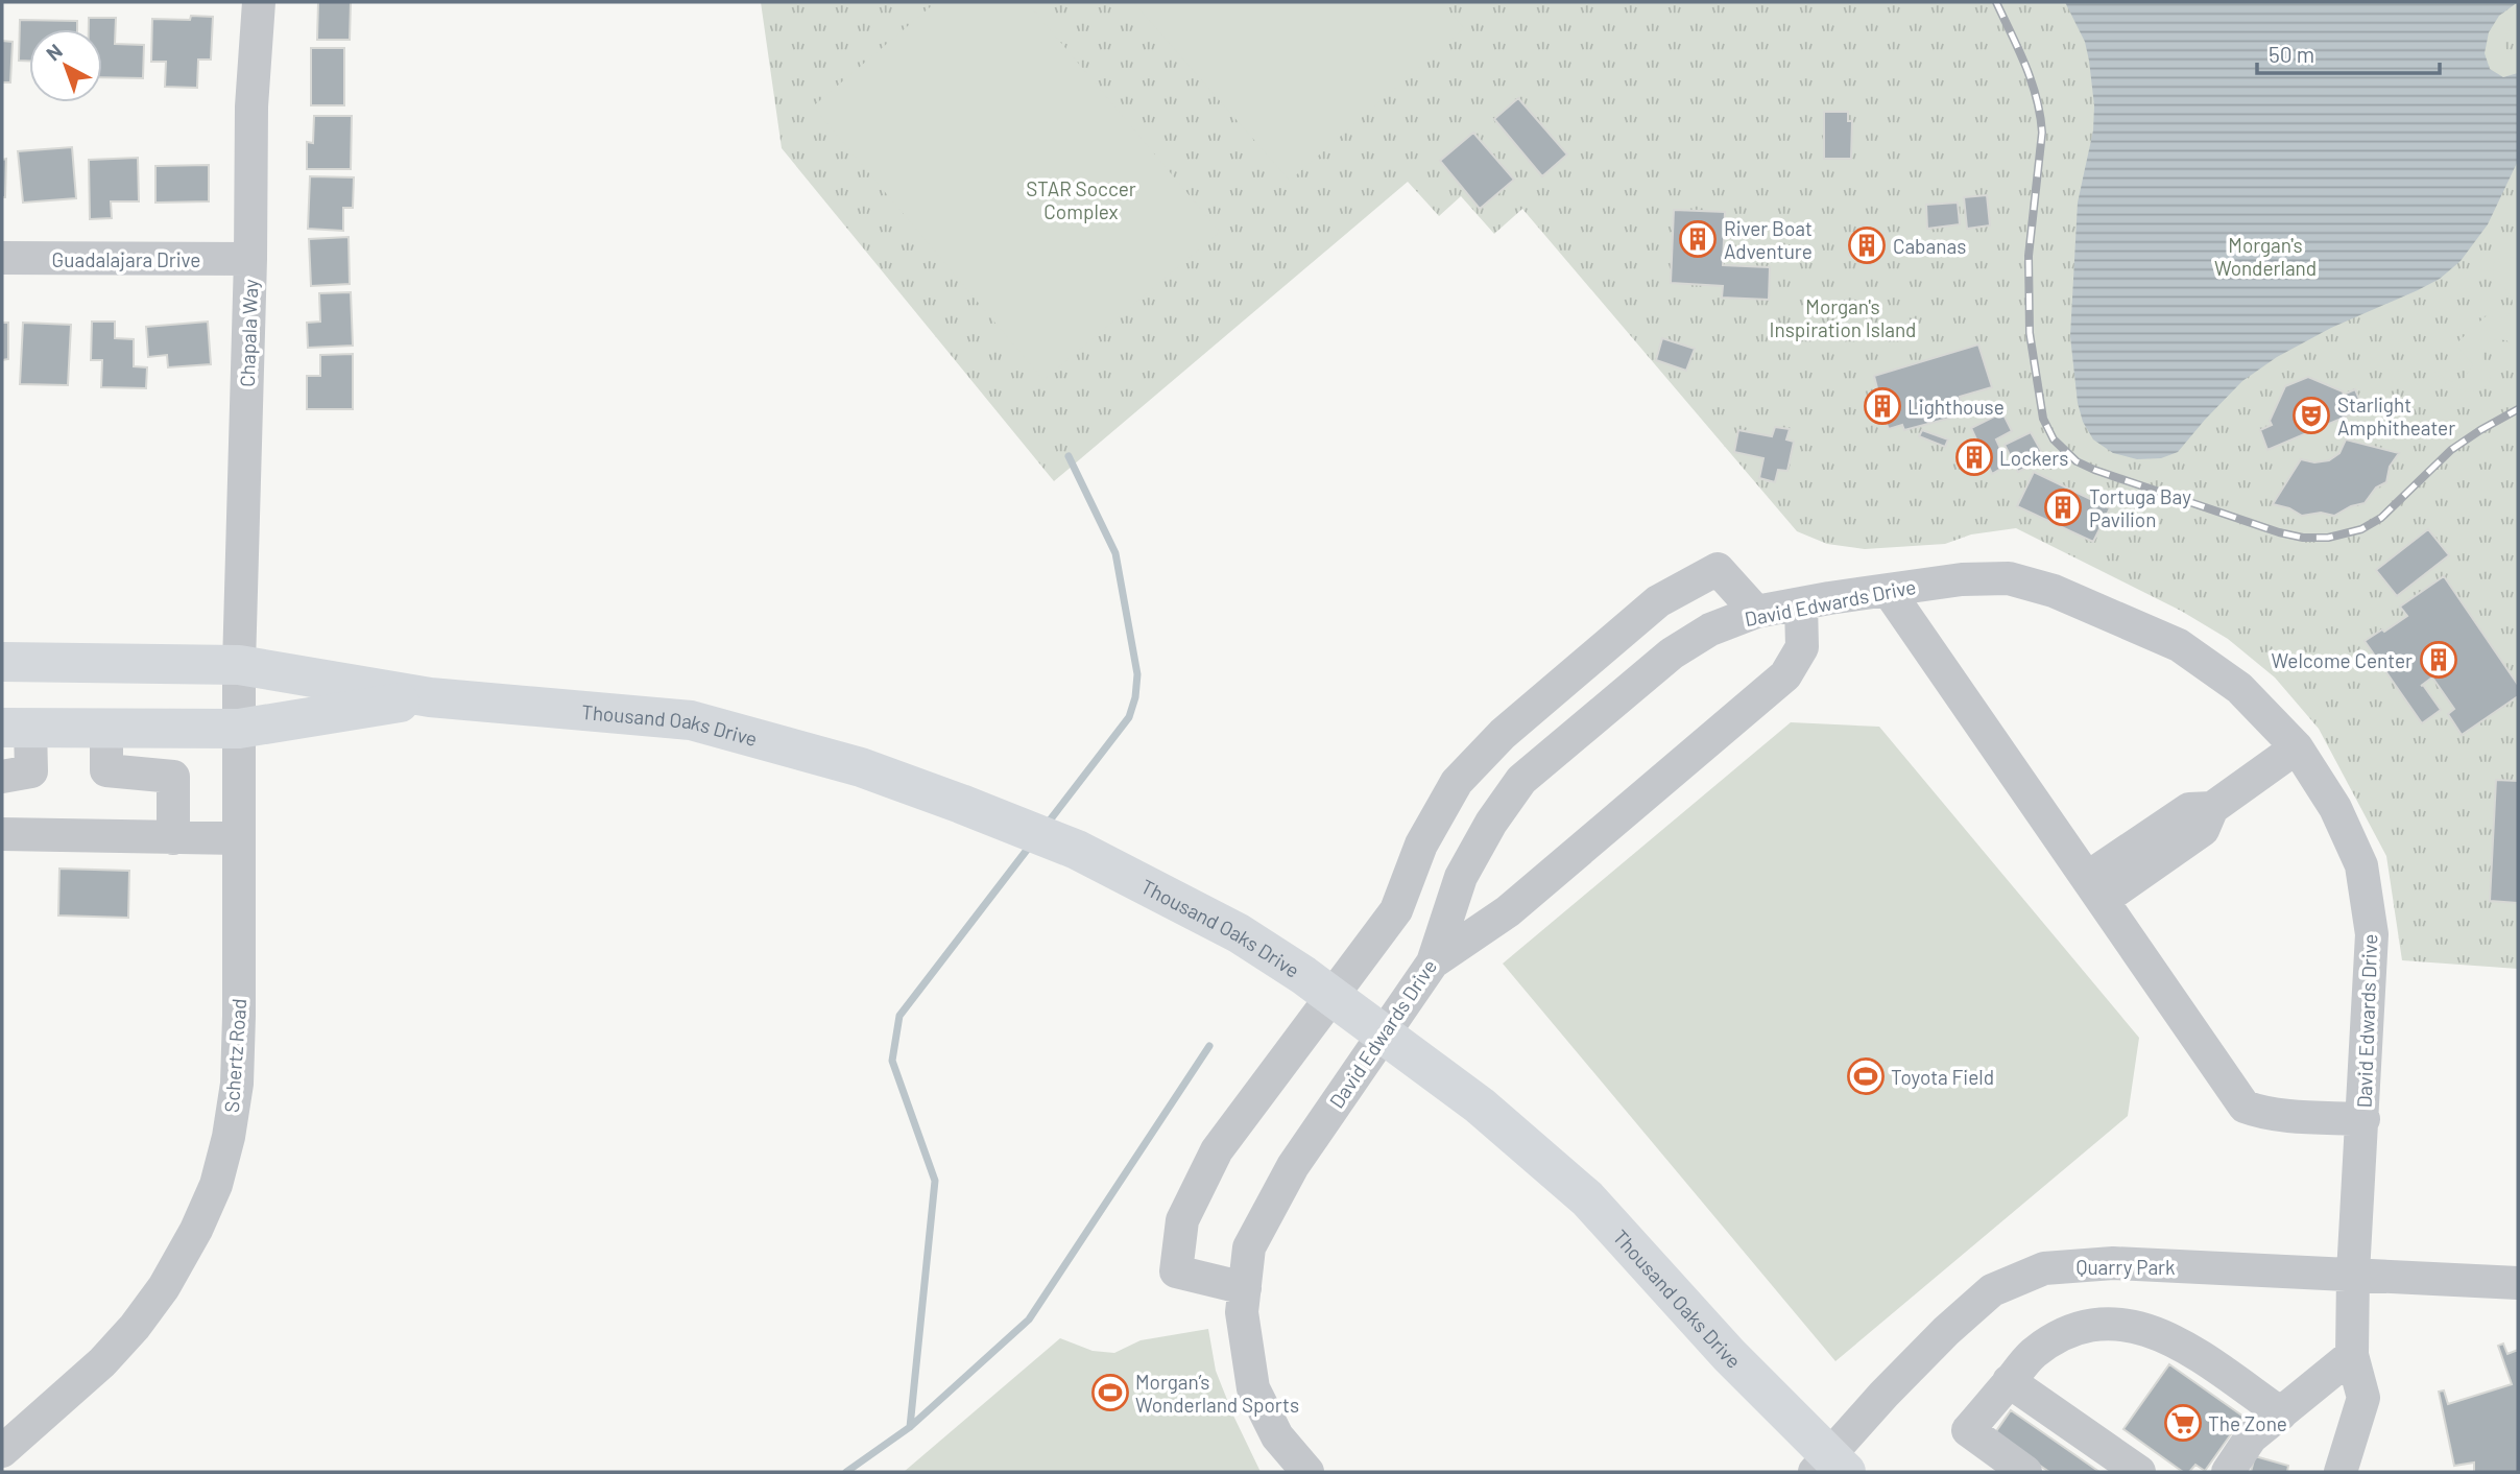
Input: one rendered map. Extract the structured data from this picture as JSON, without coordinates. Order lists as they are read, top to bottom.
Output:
{
  "streets": {
    "main road": ["Thousand Oaks Drive"],
    "street": [
      "Guadalajara Drive",
      "Chapala Way",
      "David Edwards Drive",
      "Schertz Road",
      "Quarry Park"
    ]
  },
  "crossings": [
    ["Guadalajara Drive", "Chapala Way"],
    ["Chapala Way", "Thousand Oaks Drive"],
    ["Chapala Way", "Schertz Road"],
    ["David Edwards Drive", "Quarry Park"],
    ["Thousand Oaks Drive", "Schertz Road"],
    ["Thousand Oaks Drive", "Quarry Park"]
  ],
  "parks": ["STAR Soccer Complex", "Morgan's Wonderland", "Morgan's Inspiration Island"],
  "places": {
    "building": [
      "River Boat Adventure",
      "Cabanas",
      "Lighthouse",
      "Lockers",
      "Tortuga Bay Pavilion",
      "Welcome Center"
    ],
    "theatre": ["Starlight Amphitheater"],
    "sports": ["Toyota Field", "Morgan’s Wonderland Sports"],
    "supermarket": ["The Zone"]
  },
  "scale_bar": "50 m",
  "north": "top left"
}
